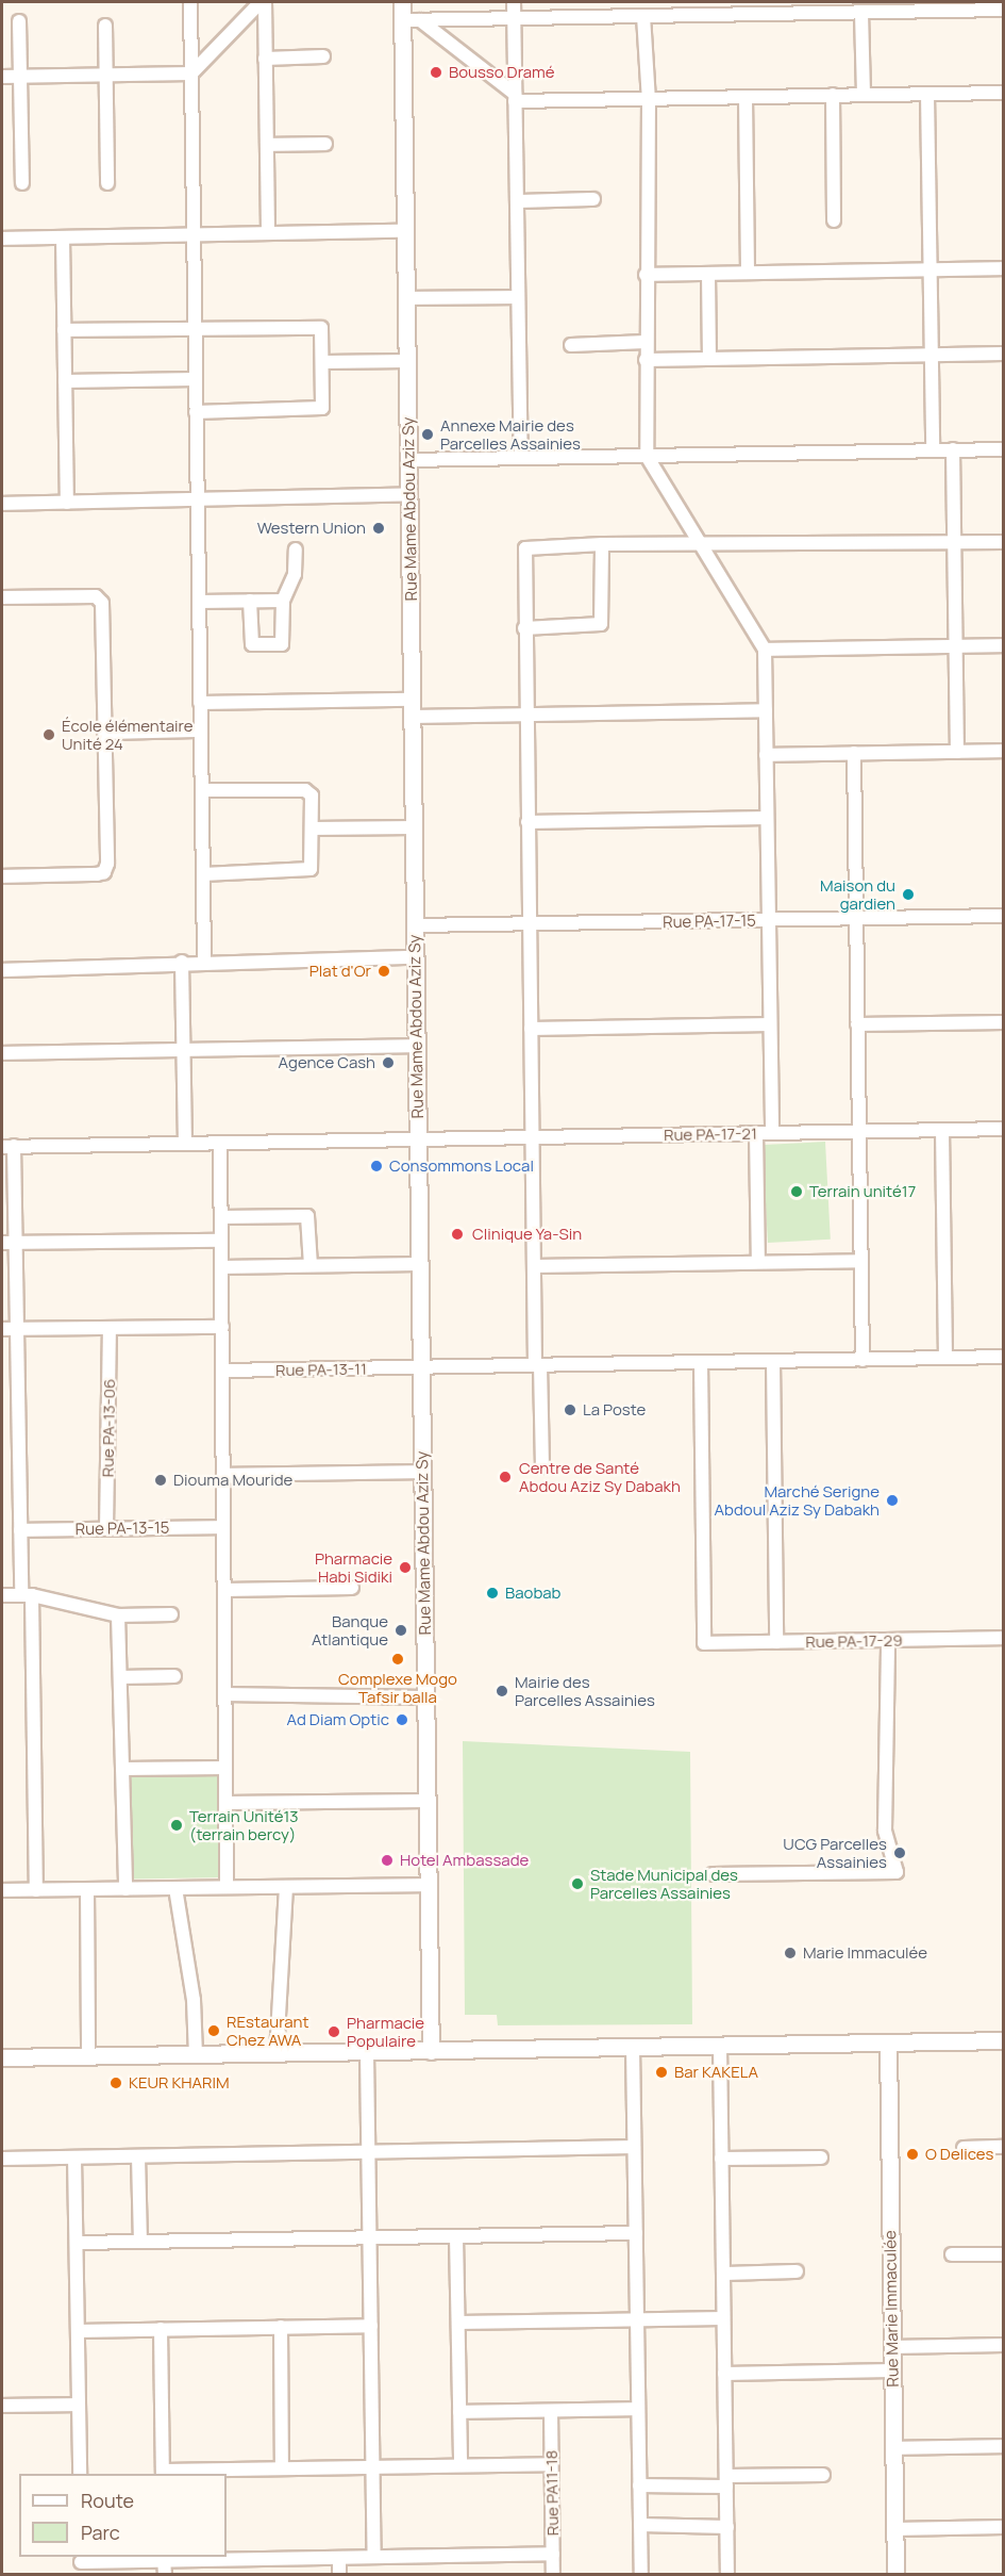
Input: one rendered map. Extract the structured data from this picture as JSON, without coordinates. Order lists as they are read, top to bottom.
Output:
{
  "streets": {
    "street": [
      "Rue Mame Abdou Aziz Sy",
      "Rue PA-17-15",
      "Rue PA-17-21",
      "Rue PA-13-11",
      "Rue PA-13-06",
      "Rue PA-13-15",
      "Rue PA-17-29",
      "Rue Marie Immaculée",
      "Rue PA11-18"
    ]
  },
  "crossings": [
    ["Rue Mame Abdou Aziz Sy", "Rue PA-17-15"],
    ["Rue Mame Abdou Aziz Sy", "Rue PA-17-21"],
    ["Rue Mame Abdou Aziz Sy", "Rue PA-13-11"],
    ["Rue PA-13-11", "Rue PA-17-29"],
    ["Rue PA-13-06", "Rue PA-13-15"]
  ],
  "places": [
    "Bousso Dramé",
    "Annexe Mairie des Parcelles Assainies",
    "Western Union",
    "École élémentaire Unité 24",
    "Maison du gardien",
    "Plat d'Or",
    "Agence Cash",
    "Consommons Local",
    "Terrain unité17",
    "Clinique Ya-Sin",
    "La Poste",
    "Centre de Santé Abdou Aziz Sy Dabakh",
    "Diouma Mouride",
    "Marché Serigne Abdoul Aziz Sy Dabakh",
    "Pharmacie Habi Sidiki",
    "Baobab",
    "Banque Atlantique",
    "Complexe Mogo Tafsir balla",
    "Mairie des Parcelles Assainies",
    "Ad Diam Optic",
    "Terrain Unité13 (terrain bercy)",
    "UCG Parcelles Assainies",
    "Hotel Ambassade",
    "Stade Municipal des Parcelles Assainies",
    "Marie Immaculée",
    "REstaurant Chez AWA",
    "Pharmacie Populaire",
    "Bar KAKELA",
    "KEUR KHARIM",
    "O Delices"
  ],
  "legend": ["Route", "Parc"]
}
